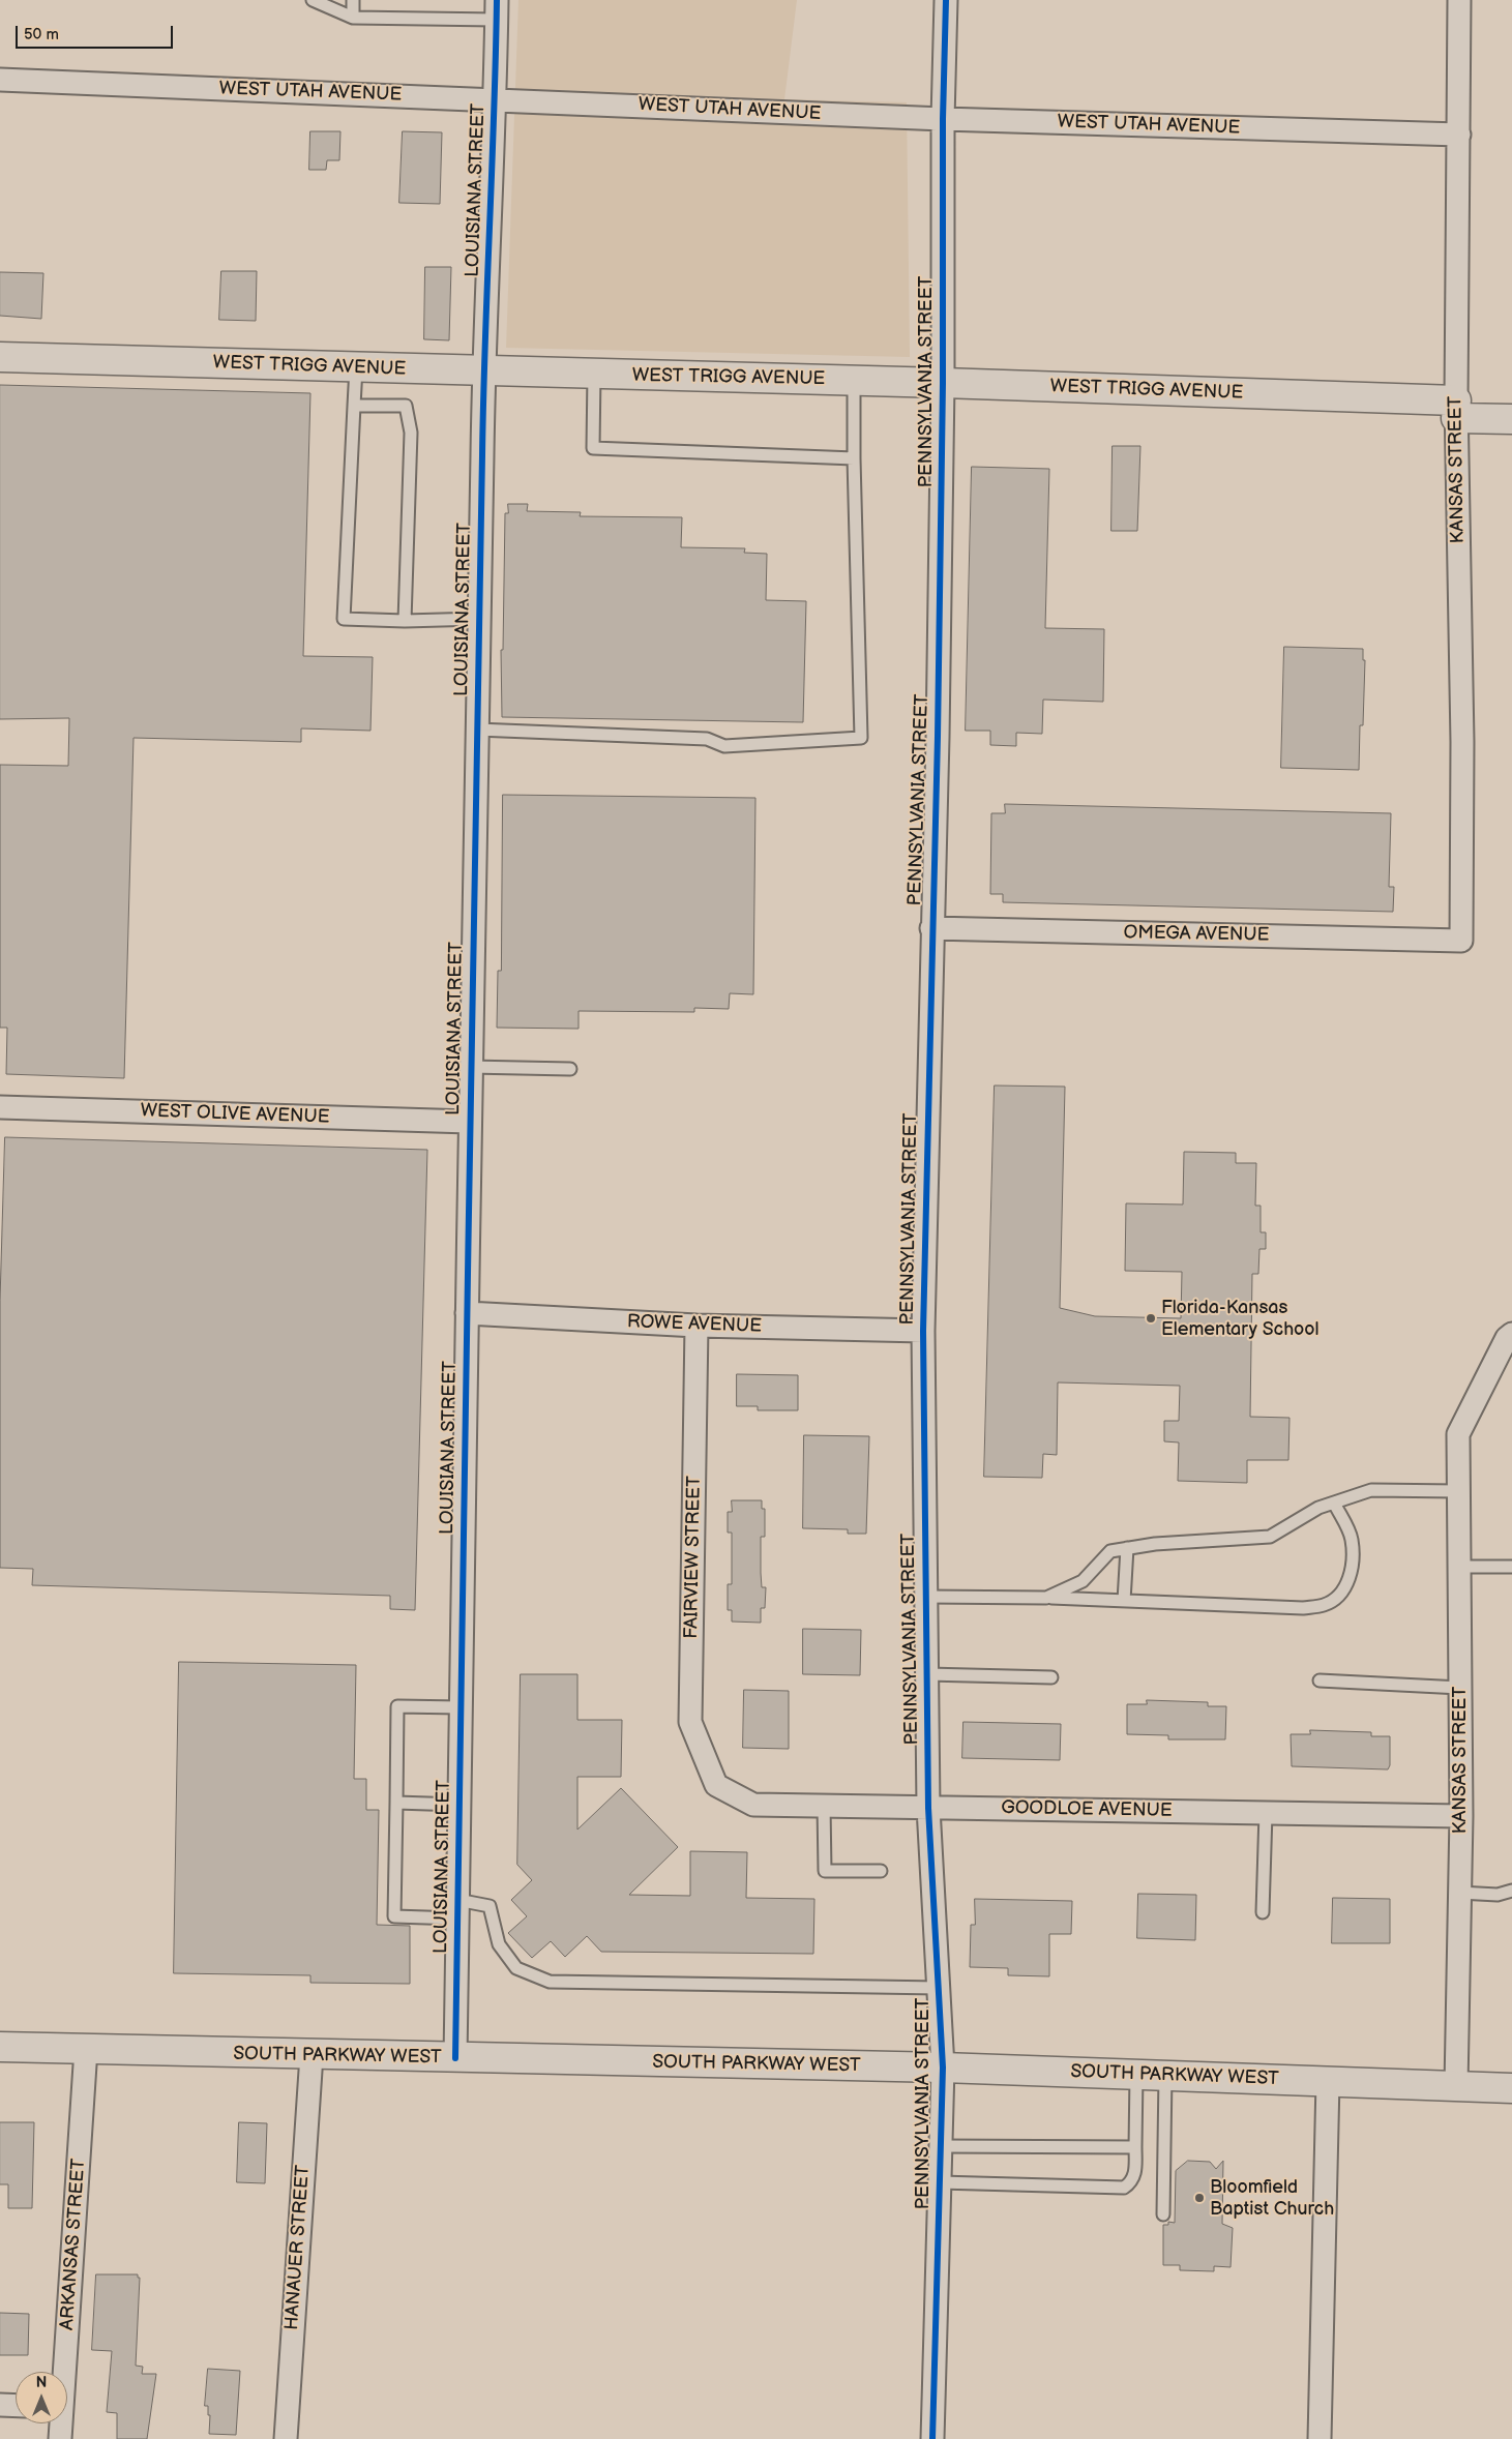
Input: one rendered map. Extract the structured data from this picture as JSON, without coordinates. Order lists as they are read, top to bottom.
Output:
{
  "streets": {
    "main road": ["WEST TRIGG AVENUE", "SOUTH PARKWAY WEST"],
    "street": [
      "WEST UTAH AVENUE",
      "LOUISIANA STREET",
      "PENNSYLVANIA STREET",
      "KANSAS STREET",
      "OMEGA AVENUE",
      "WEST OLIVE AVENUE",
      "ROWE AVENUE",
      "FAIRVIEW STREET",
      "GOODLOE AVENUE",
      "ARKANSAS STREET",
      "HANAUER STREET"
    ]
  },
  "crossings": [
    ["WEST UTAH AVENUE", "LOUISIANA STREET"],
    ["WEST UTAH AVENUE", "PENNSYLVANIA STREET"],
    ["WEST UTAH AVENUE", "KANSAS STREET"],
    ["LOUISIANA STREET", "WEST TRIGG AVENUE"],
    ["LOUISIANA STREET", "WEST OLIVE AVENUE"],
    ["LOUISIANA STREET", "ROWE AVENUE"],
    ["LOUISIANA STREET", "SOUTH PARKWAY WEST"],
    ["WEST TRIGG AVENUE", "PENNSYLVANIA STREET"],
    ["WEST TRIGG AVENUE", "KANSAS STREET"],
    ["PENNSYLVANIA STREET", "OMEGA AVENUE"],
    ["PENNSYLVANIA STREET", "ROWE AVENUE"],
    ["PENNSYLVANIA STREET", "GOODLOE AVENUE"],
    ["PENNSYLVANIA STREET", "SOUTH PARKWAY WEST"],
    ["KANSAS STREET", "OMEGA AVENUE"],
    ["KANSAS STREET", "GOODLOE AVENUE"],
    ["KANSAS STREET", "SOUTH PARKWAY WEST"],
    ["ROWE AVENUE", "FAIRVIEW STREET"],
    ["FAIRVIEW STREET", "GOODLOE AVENUE"],
    ["SOUTH PARKWAY WEST", "ARKANSAS STREET"],
    ["SOUTH PARKWAY WEST", "HANAUER STREET"]
  ],
  "places": ["Florida-Kansas Elementary School", "Bloomfield Baptist Church"],
  "scale_bar": "50 m",
  "north": "top"
}
